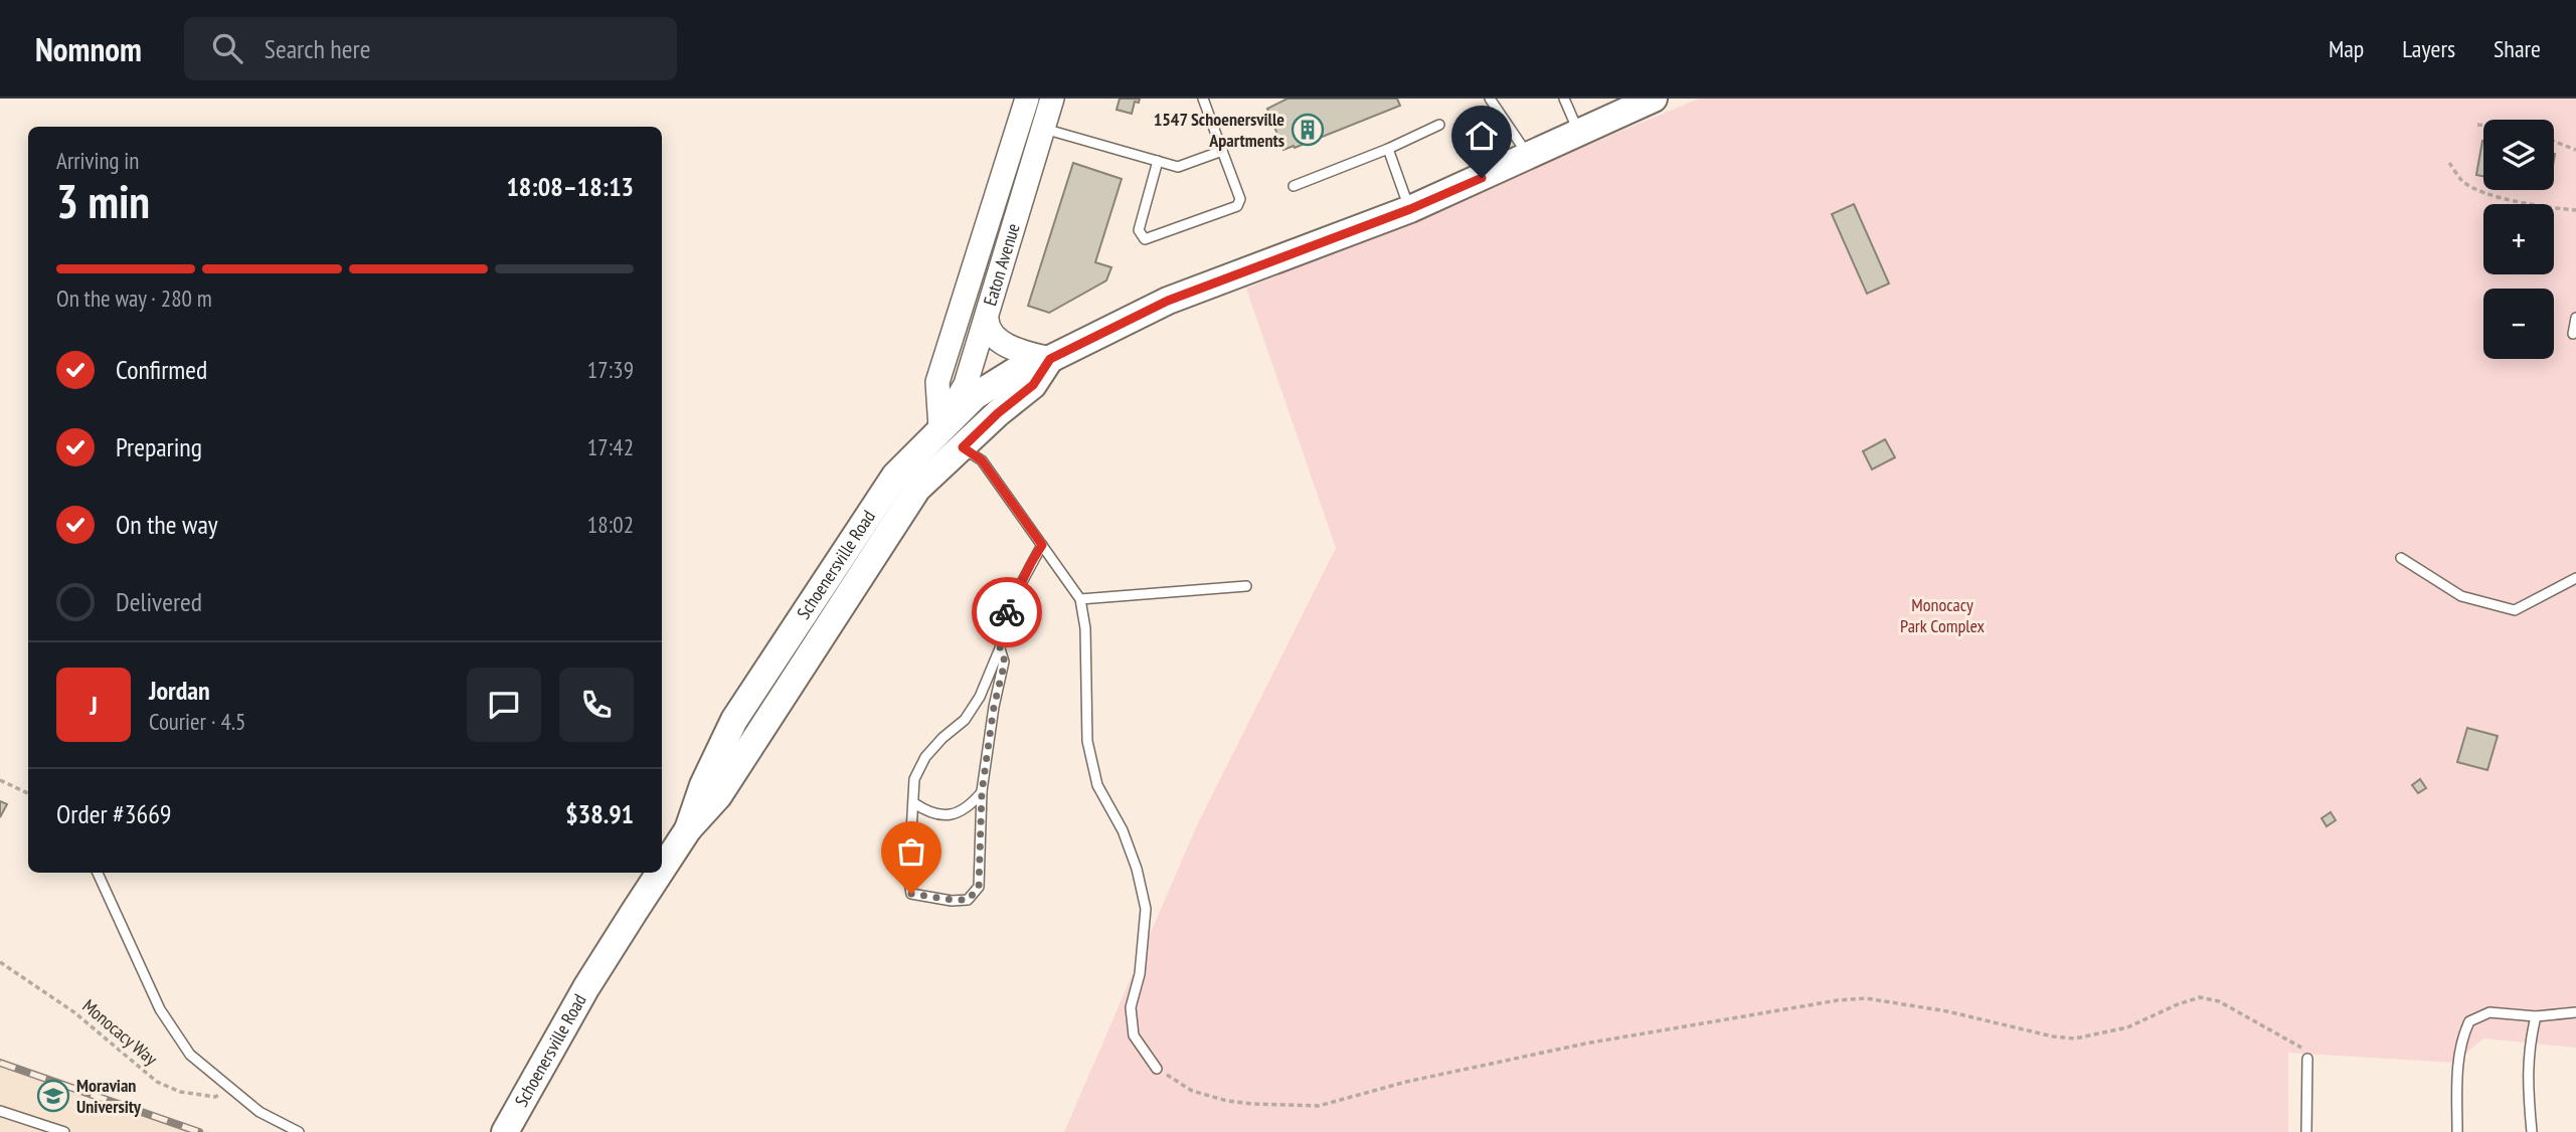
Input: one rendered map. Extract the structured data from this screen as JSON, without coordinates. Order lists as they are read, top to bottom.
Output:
{
  "streets": {
    "main road": ["Schoenersville Road"],
    "street": ["Eaton Avenue"],
    "path": ["Monocacy Way"]
  },
  "crossings": [
    ["Eaton Avenue", "Schoenersville Road"]
  ],
  "parks": ["Monocacy Park Complex"],
  "places": {
    "building": ["1547 Schoenersville Apartments"],
    "school or university": ["Moravian University"]
  },
  "page": {
    "header": "Nomnom",
    "search": "Search here",
    "nav": ["Map", "Layers", "Share"],
    "map_buttons": ["+", "−"],
    "heading": ["3 min", "Arriving in", "18:08–18:13"],
    "panel": [
      "Jordan",
      "Courier · 4.5",
      "Order #3669",
      "$38.91"
    ],
    "bar": "On the way · 280 m",
    "list": [
      ["Confirmed", "17:39"],
      ["Preparing", "17:42"],
      ["On the way", "18:02"],
      "Delivered"
    ],
    "round": "J"
  }
}
